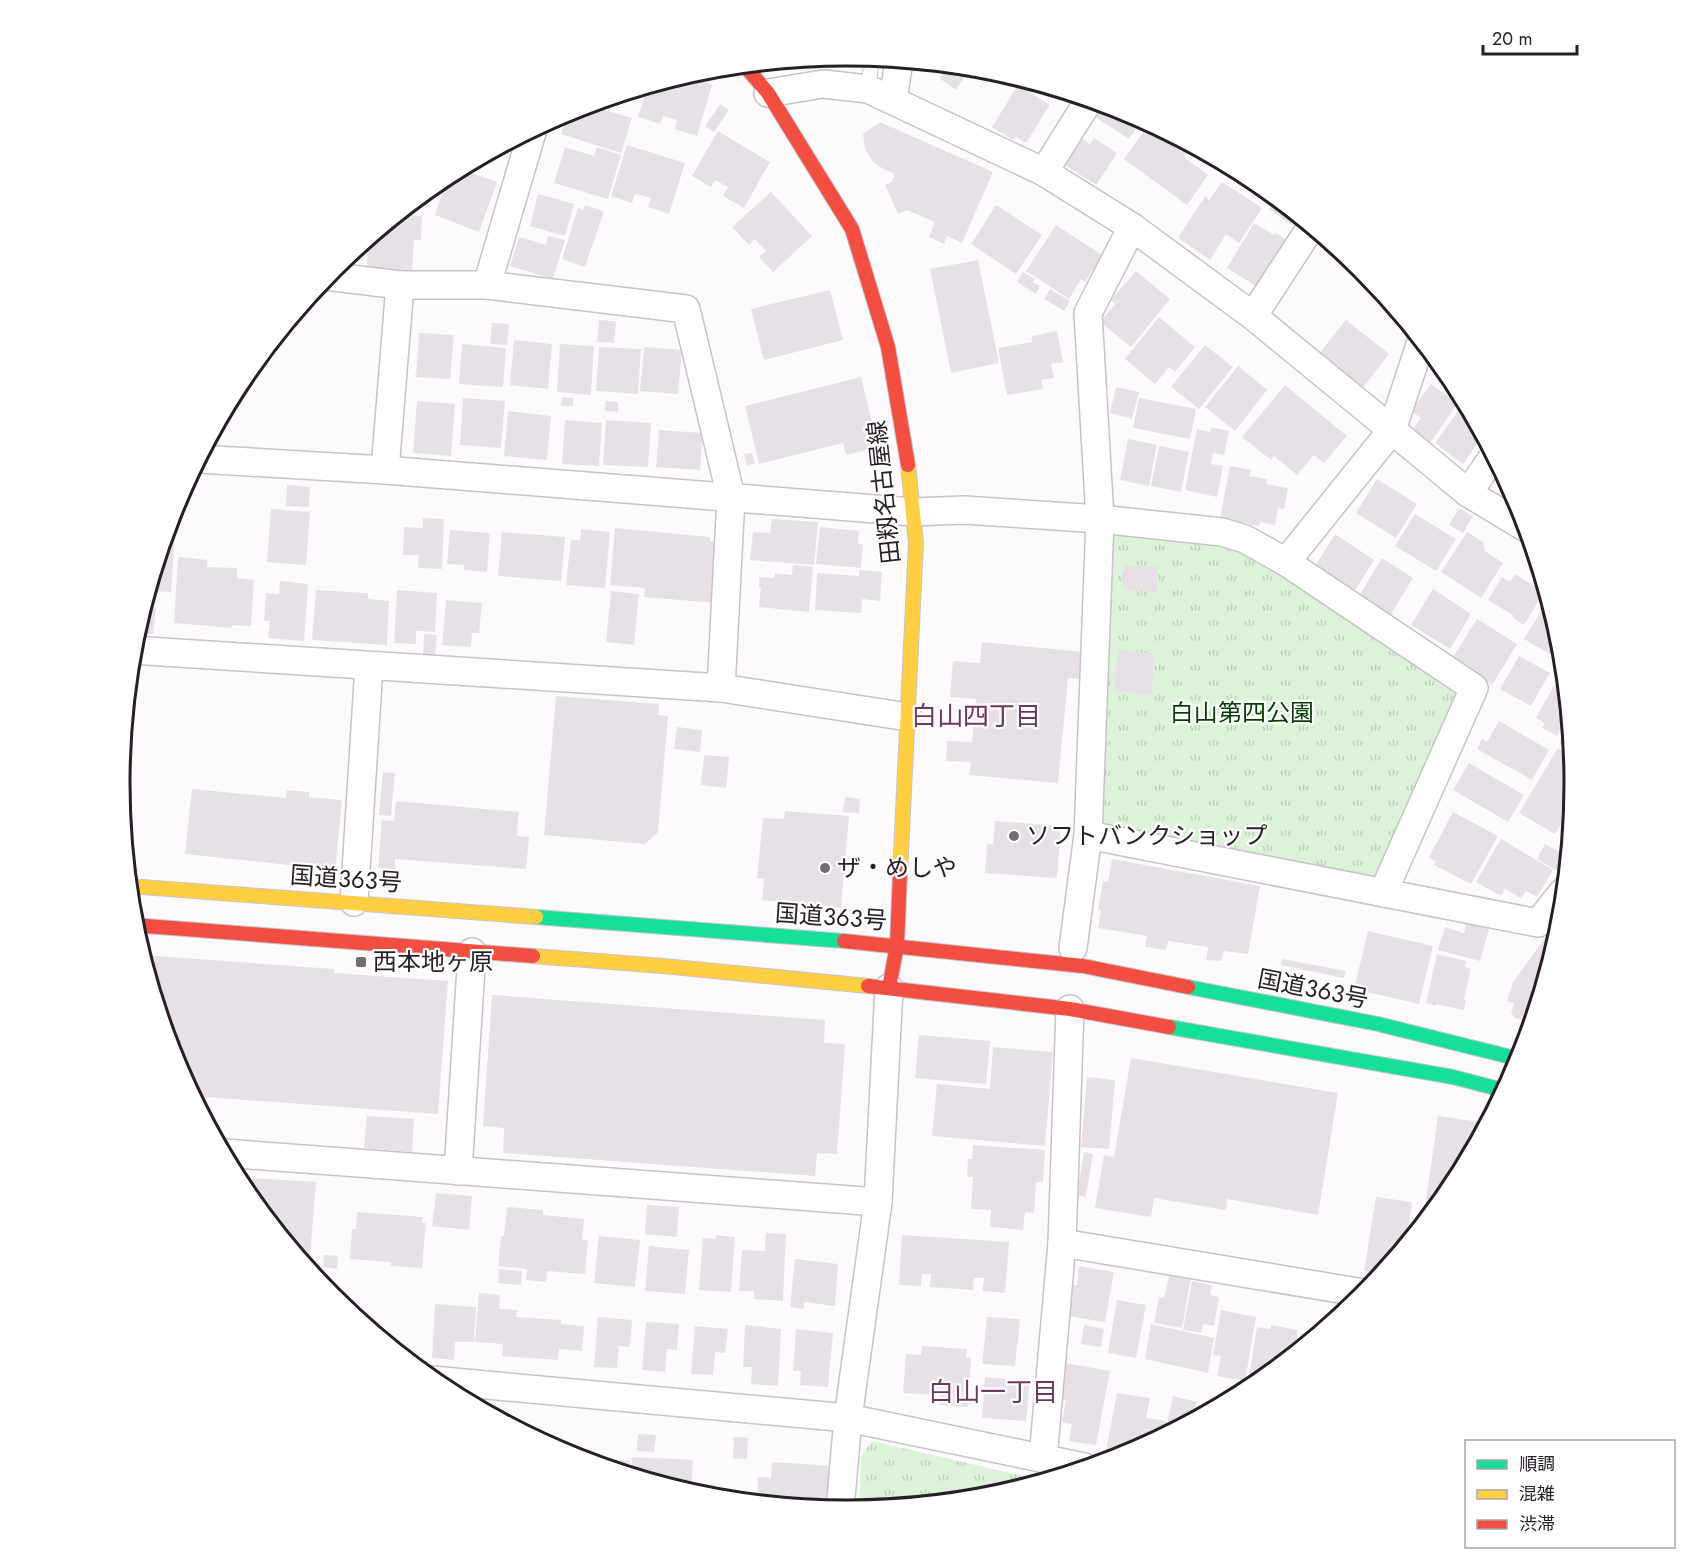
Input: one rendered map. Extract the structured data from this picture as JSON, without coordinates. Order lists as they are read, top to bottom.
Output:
{
  "streets": {
    "main road": ["田籾名古屋線", "国道363号"]
  },
  "crossings": [
    ["田籾名古屋線", "国道363号"]
  ],
  "districts": ["白山四丁目", "白山一丁目"],
  "parks": ["白山第四公園"],
  "places": {
    "other": ["ソフトバンクショップ", "ザ・めしや"],
    "transit": ["西本地ヶ原"]
  },
  "legend": ["順調", "混雑", "渋滞"],
  "scale_bar": "20 m"
}
